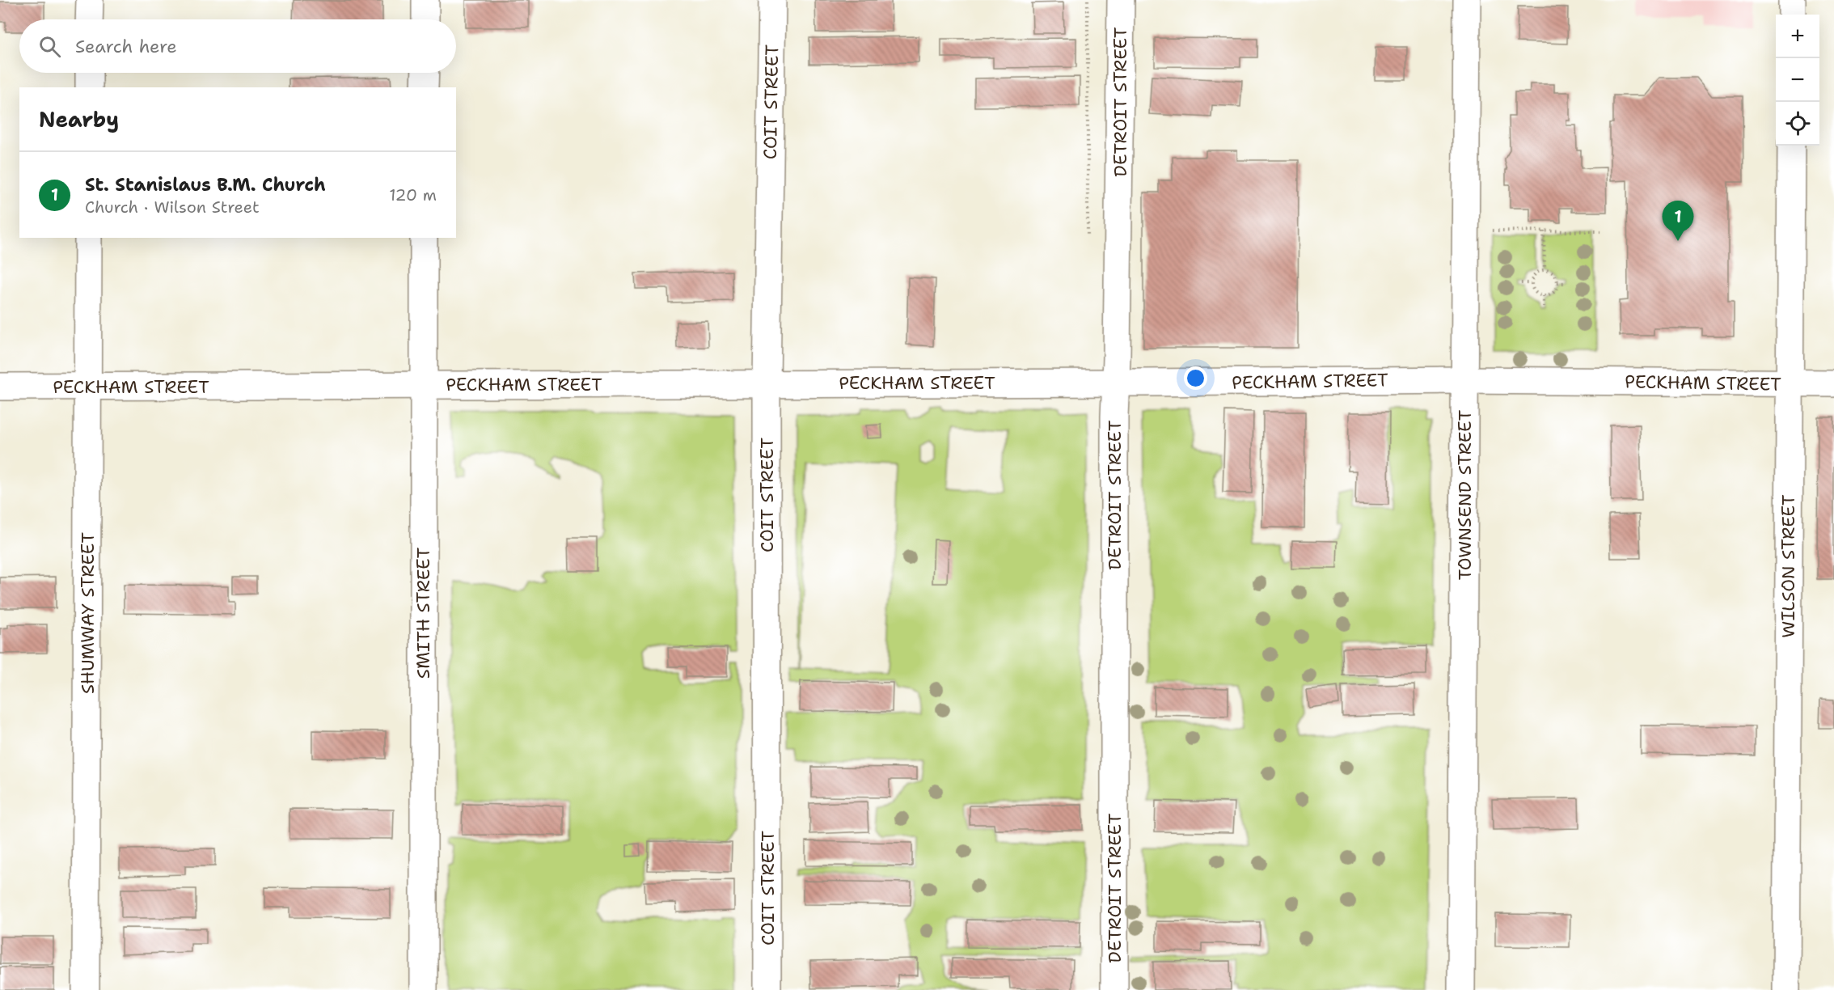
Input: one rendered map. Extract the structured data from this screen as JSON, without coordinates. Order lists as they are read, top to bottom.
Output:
{
  "streets": {
    "street": [
      "COIT STREET",
      "DETROIT STREET",
      "PECKHAM STREET",
      "TOWNSEND STREET",
      "WILSON STREET",
      "SHUMWAY STREET",
      "SMITH STREET"
    ]
  },
  "crossings": [
    ["COIT STREET", "PECKHAM STREET"],
    ["DETROIT STREET", "PECKHAM STREET"],
    ["PECKHAM STREET", "TOWNSEND STREET"],
    ["PECKHAM STREET", "WILSON STREET"],
    ["PECKHAM STREET", "SHUMWAY STREET"],
    ["PECKHAM STREET", "SMITH STREET"]
  ],
  "page": {
    "map_buttons": ["+", "−"],
    "search": "Search here",
    "heading": "Nearby",
    "list": [
      {
        "mark": "1",
        "name": "St. Stanislaus B.M. Church",
        "note": "Church · Wilson Street",
        "value": "120 m"
      }
    ],
    "pins": "1"
  }
}
